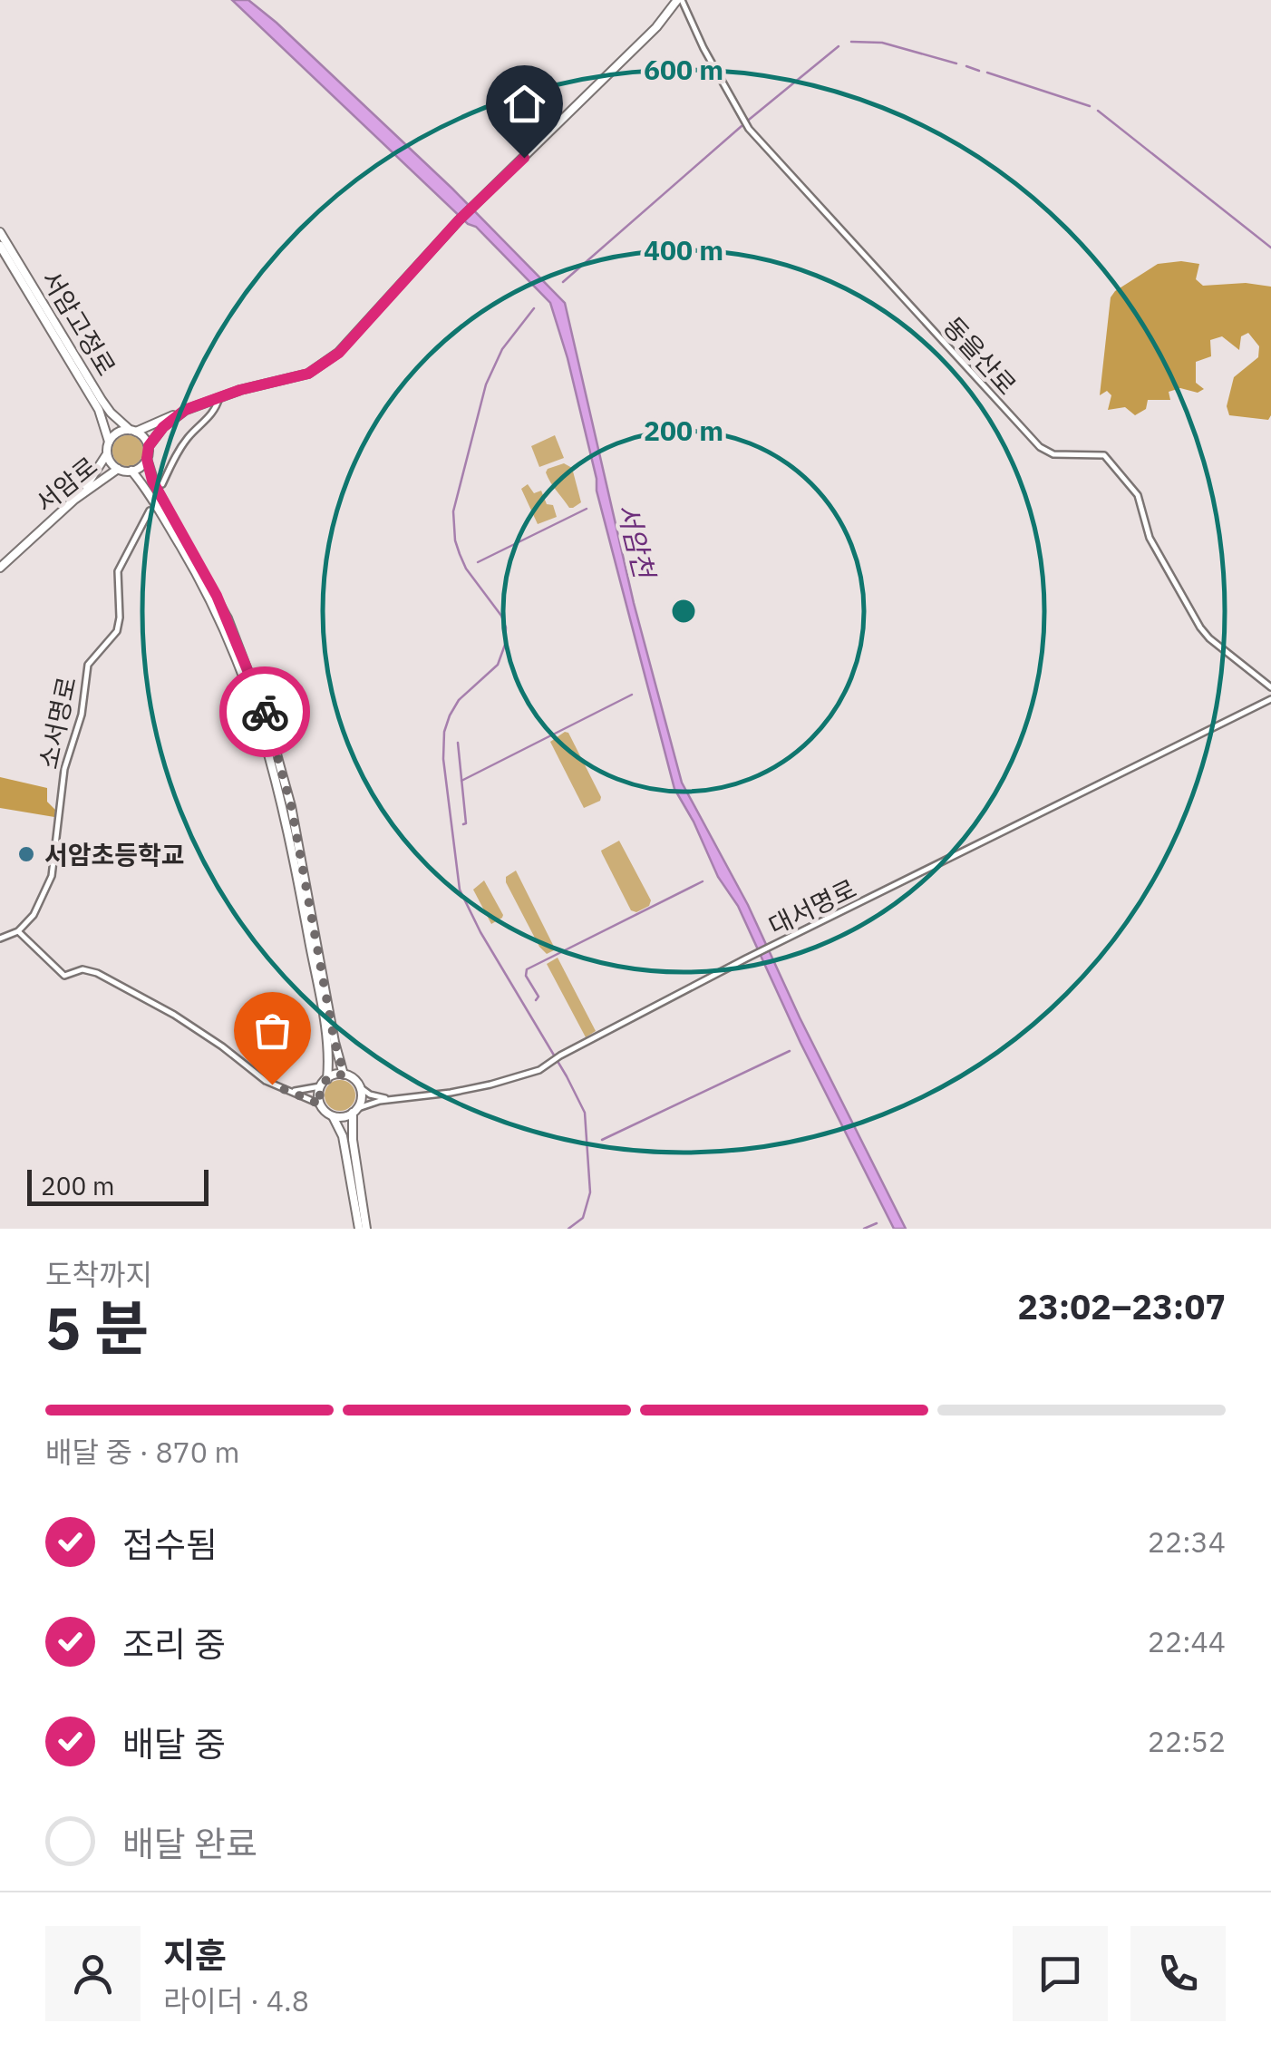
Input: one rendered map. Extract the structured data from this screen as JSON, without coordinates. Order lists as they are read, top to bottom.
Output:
{
  "streets": {
    "main road": ["서암고정로", "서암로"],
    "street": ["동을산로", "소서명로", "대서명로"]
  },
  "crossings": [
    ["서암고정로", "서암로"]
  ],
  "water": ["서암천"],
  "places": ["서암초등학교"],
  "scale_bar": "200 m",
  "page": {
    "scale": "200 m",
    "heading": ["5 분", "도착까지", "23:02–23:07"],
    "panel": ["지훈", "라이더 · 4.8"],
    "bar": "배달 중 · 870 m",
    "list": [
      ["접수됨", "22:34"],
      ["조리 중", "22:44"],
      ["배달 중", "22:52"],
      "배달 완료"
    ]
  },
  "rings": ["600 m", "400 m", "200 m"]
}
